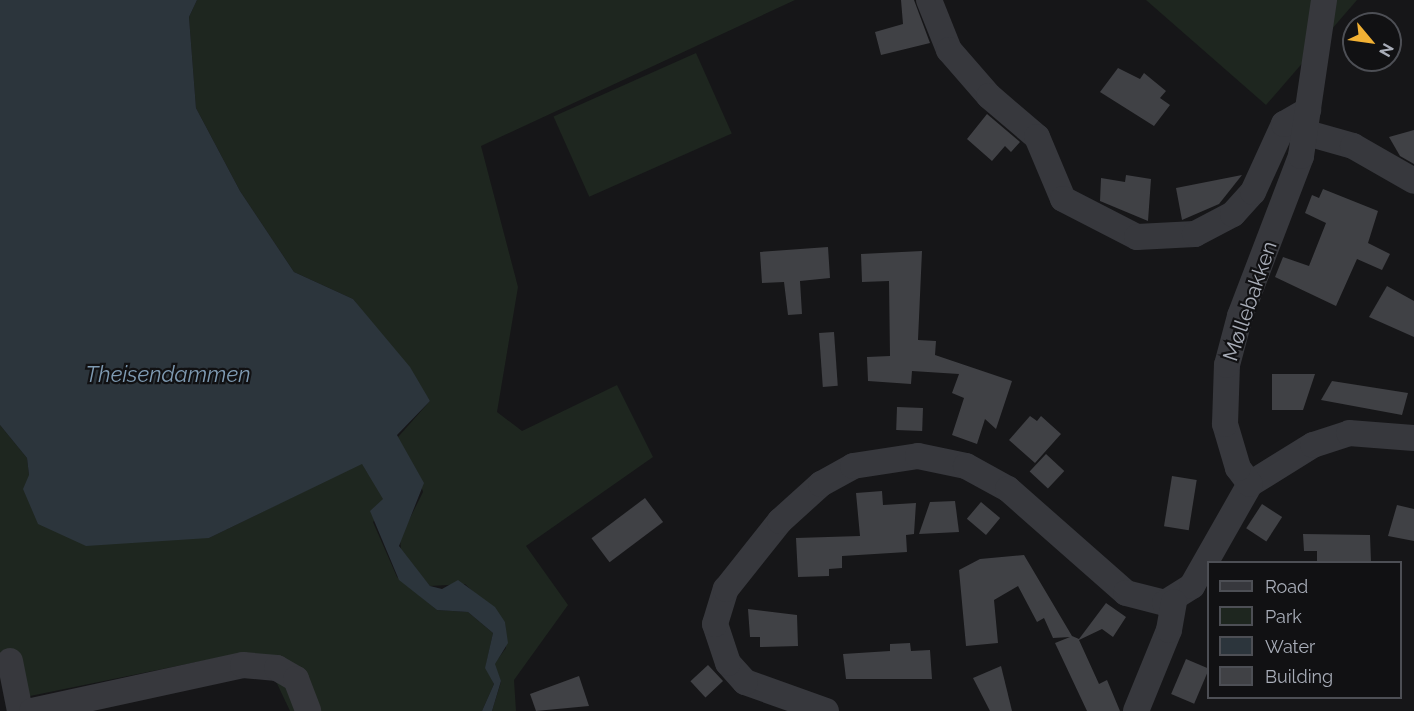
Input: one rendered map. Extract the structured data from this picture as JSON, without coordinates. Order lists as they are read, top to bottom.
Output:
{
  "streets": {
    "street": ["Møllebakken"]
  },
  "water": ["Theisendammen"],
  "legend": [
    "Road",
    "Park",
    "Water",
    "Building"
  ],
  "north": "bottom right"
}
